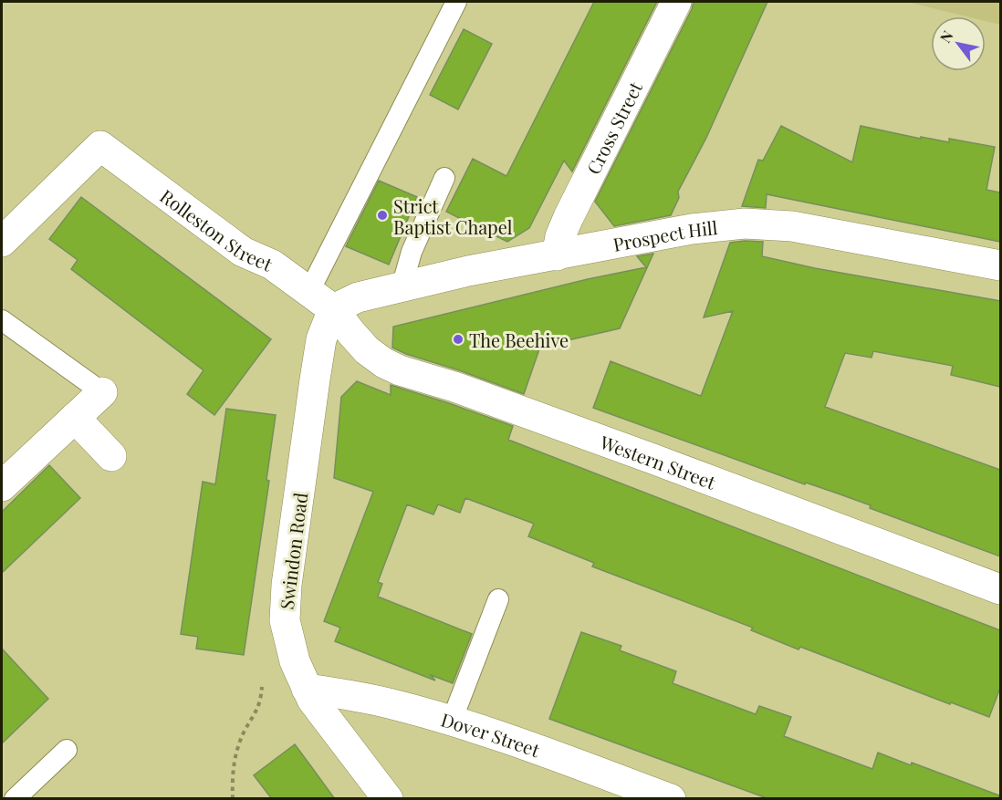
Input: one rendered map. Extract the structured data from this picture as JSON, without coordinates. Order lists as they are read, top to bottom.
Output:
{
  "streets": {
    "street": [
      "Cross Street",
      "Rolleston Street",
      "Prospect Hill",
      "Western Street",
      "Swindon Road",
      "Dover Street"
    ]
  },
  "crossings": [
    ["Cross Street", "Prospect Hill"],
    ["Rolleston Street", "Prospect Hill"],
    ["Rolleston Street", "Western Street"],
    ["Rolleston Street", "Swindon Road"],
    ["Prospect Hill", "Western Street"],
    ["Prospect Hill", "Swindon Road"],
    ["Western Street", "Swindon Road"],
    ["Swindon Road", "Dover Street"]
  ],
  "places": ["Strict Baptist Chapel", "The Beehive"],
  "north": "top left"
}
